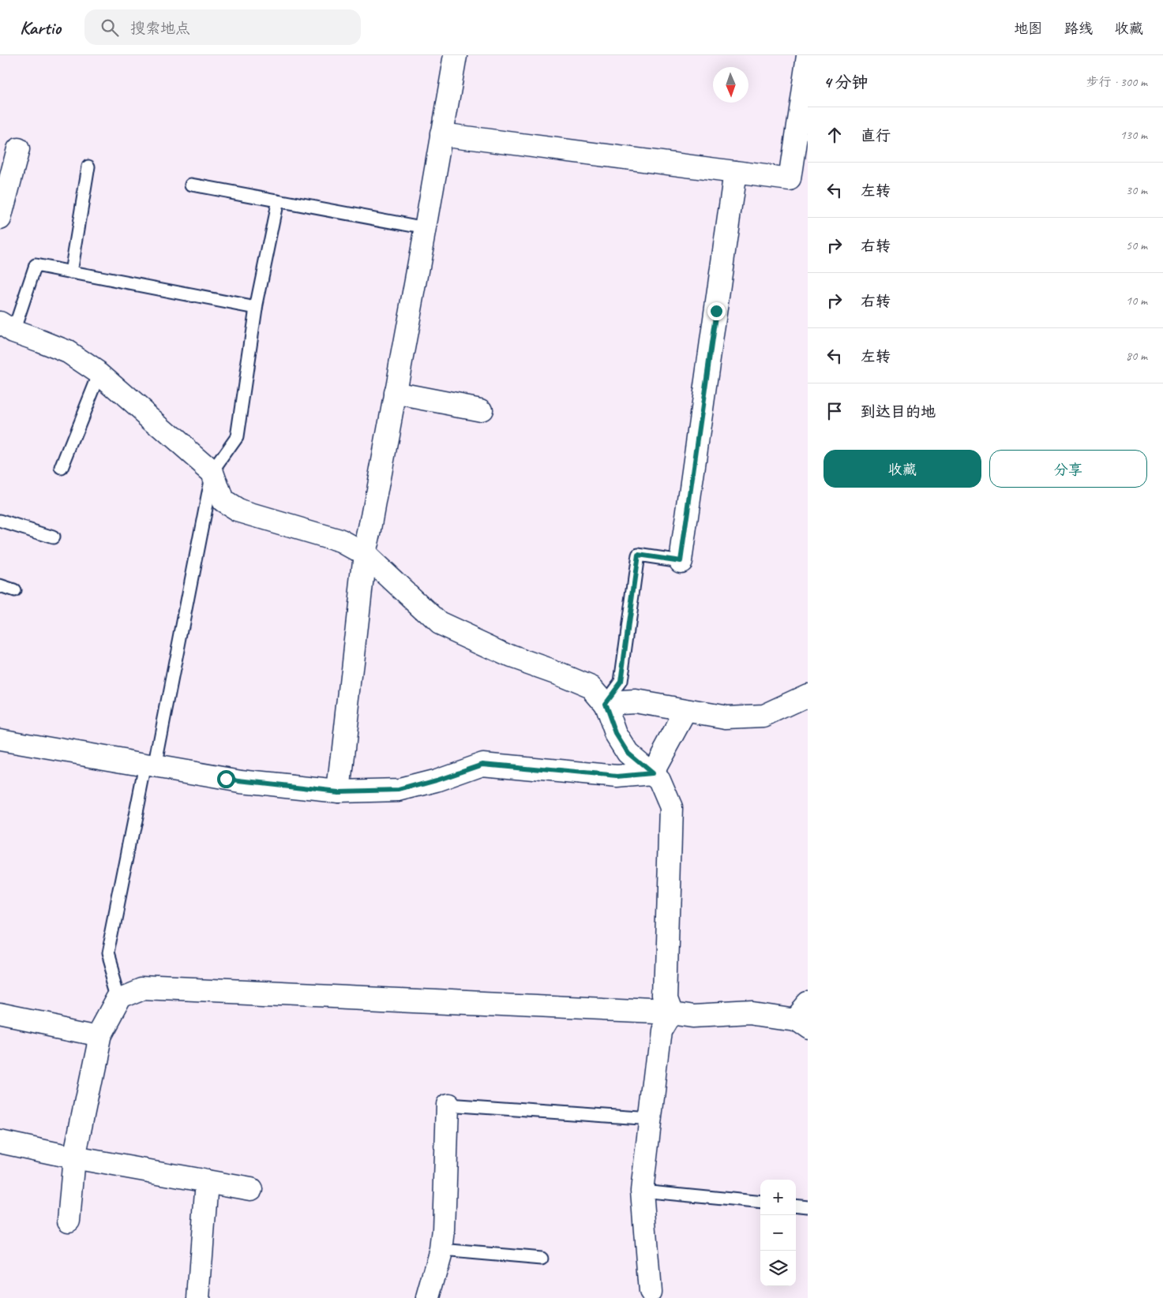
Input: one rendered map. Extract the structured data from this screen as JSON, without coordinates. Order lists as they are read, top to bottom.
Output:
{
  "north": "bottom",
  "page": {
    "header": "Kartio",
    "search": "搜索地点",
    "nav": ["地图", "路线", "收藏"],
    "heading": ["4 分钟", "步行 · 300 m"],
    "list": [
      ["直行", "130 m"],
      ["左转", "30 m"],
      ["右转", "50 m"],
      ["右转", "10 m"],
      ["左转", "80 m"],
      "到达目的地"
    ],
    "buttons": ["收藏", "分享"],
    "map_buttons": ["+", "−"]
  }
}
